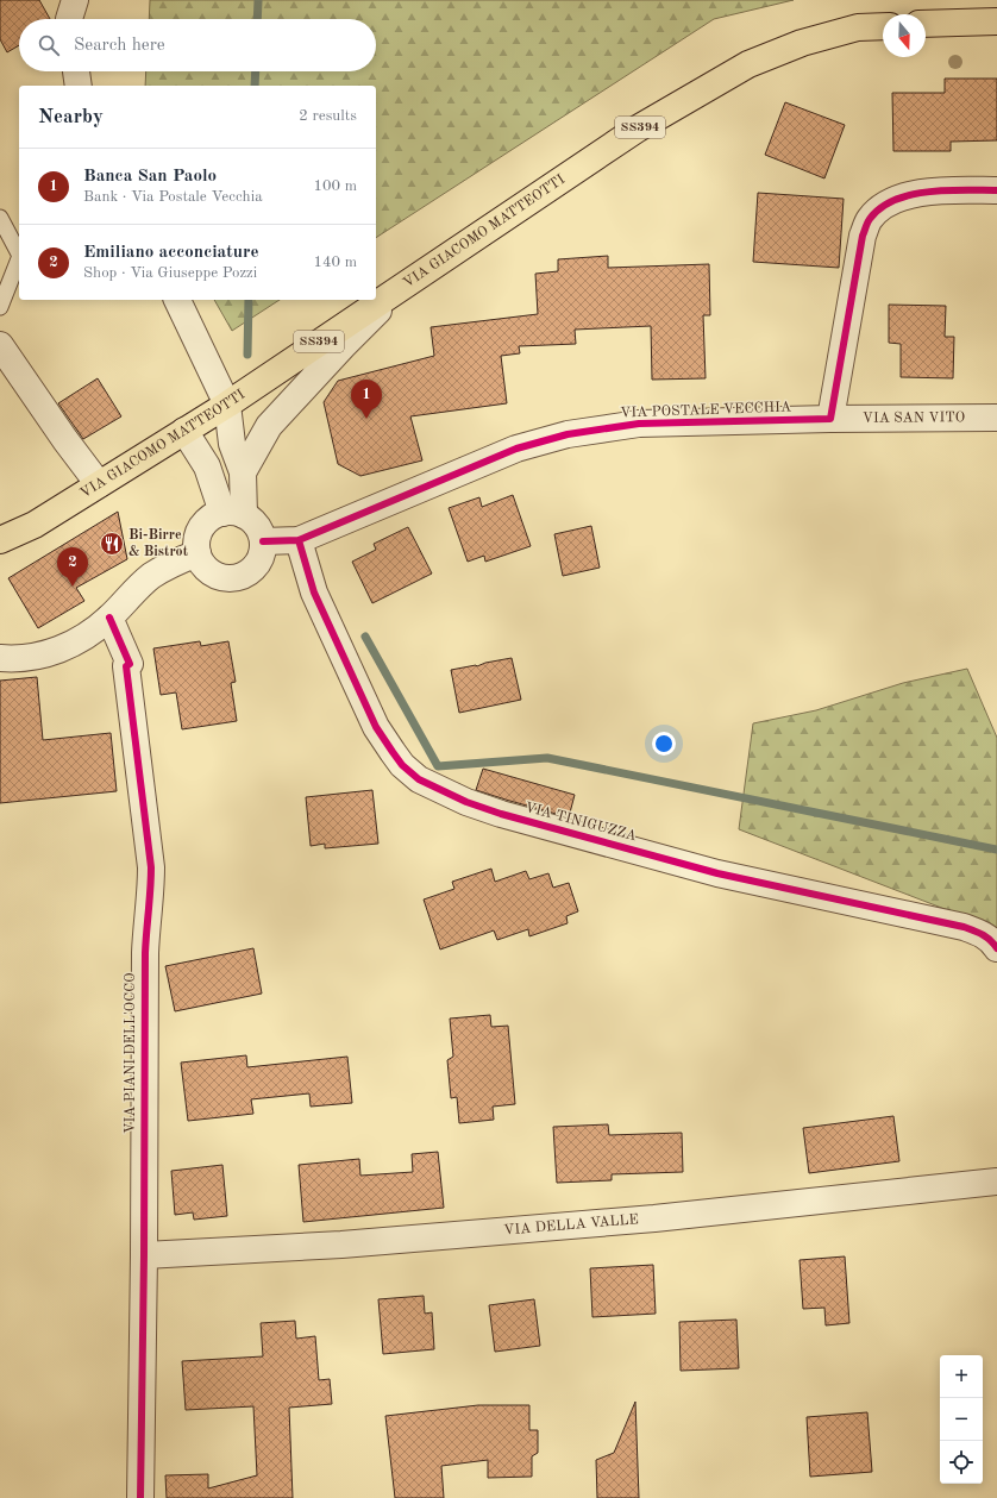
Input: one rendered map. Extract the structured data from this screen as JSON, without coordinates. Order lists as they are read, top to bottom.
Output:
{
  "streets": {
    "main road": ["SS394", "VIA GIACOMO MATTEOTTI"],
    "street": [
      "VIA POSTALE VECCHIA",
      "VIA SAN VITO",
      "VIA TINIGUZZA",
      "VIA PIANI DELL'OCCO",
      "VIA DELLA VALLE"
    ]
  },
  "crossings": [
    ["VIA POSTALE VECCHIA", "VIA SAN VITO"],
    ["VIA POSTALE VECCHIA", "VIA TINIGUZZA"],
    ["VIA PIANI DELL'OCCO", "VIA DELLA VALLE"]
  ],
  "places": {
    "restaurant": ["Bi-Birre & Bistrot"]
  },
  "north": "bottom",
  "page": {
    "search": "Search here",
    "heading": ["Nearby", "2 results"],
    "list": [
      {
        "mark": "1",
        "name": "Banca San Paolo",
        "note": "Bank · Via Postale Vecchia",
        "value": "100 m"
      },
      {
        "mark": "2",
        "name": "Emiliano acconciature",
        "note": "Shop · Via Giuseppe Pozzi",
        "value": "140 m"
      }
    ],
    "pins": ["1", "2"],
    "map_buttons": ["+", "−"]
  }
}
